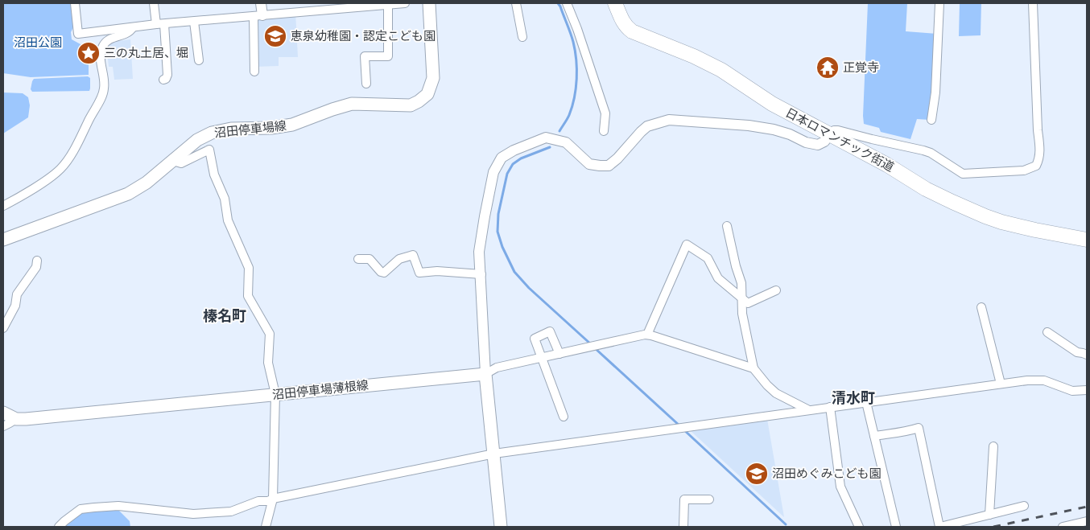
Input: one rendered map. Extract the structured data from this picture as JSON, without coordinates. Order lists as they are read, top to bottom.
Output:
{
  "streets": {
    "highway": ["日本ロマンチック街道"],
    "main road": ["沼田停車場線", "沼田停車場薄根線"]
  },
  "districts": ["榛名町", "清水町"],
  "parks": ["沼田公園"],
  "places": {
    "school or university": ["恵泉幼稚園・認定こども園", "沼田めぐみこども園"],
    "place": ["三の丸土居、堀"],
    "temple": ["正覚寺"]
  }
}
